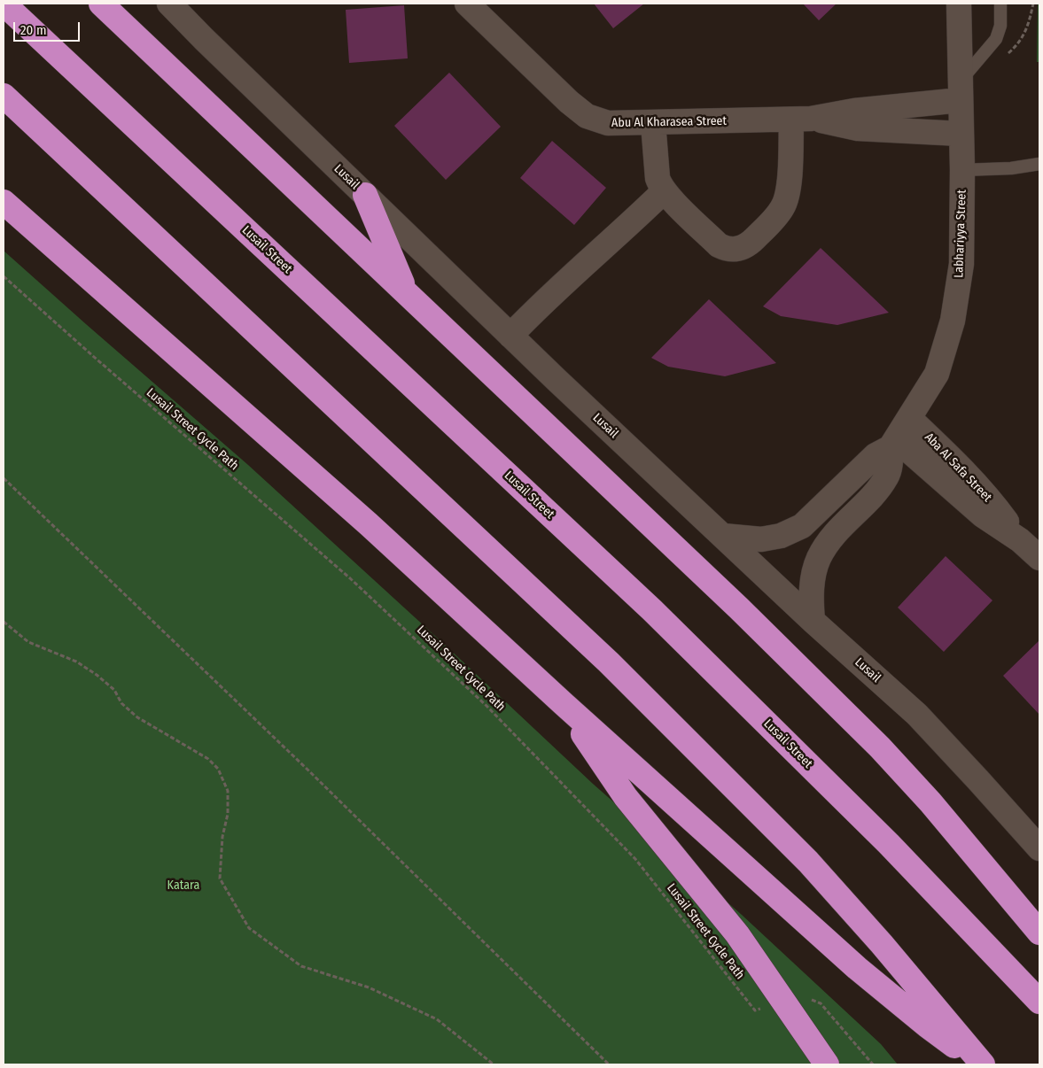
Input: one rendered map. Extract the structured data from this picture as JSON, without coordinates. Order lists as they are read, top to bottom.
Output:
{
  "streets": {
    "highway": ["Lusail Street"],
    "street": [
      "Abu Al Kharasea Street",
      "Lusail",
      "Labhariyya Street",
      "Aba Al Safa Street"
    ],
    "path": ["Lusail Street Cycle Path"]
  },
  "crossings": [
    ["Abu Al Kharasea Street", "Labhariyya Street"],
    ["Lusail", "Labhariyya Street"],
    ["Labhariyya Street", "Aba Al Safa Street"]
  ],
  "parks": ["Katara"],
  "scale_bar": "20 m"
}
